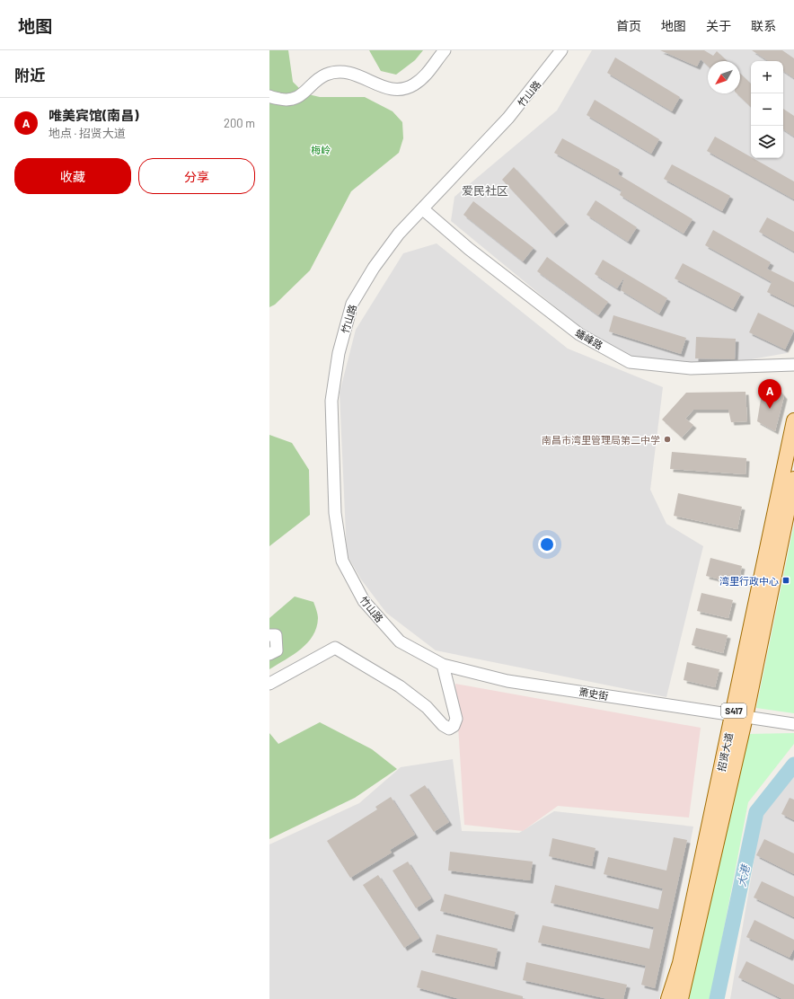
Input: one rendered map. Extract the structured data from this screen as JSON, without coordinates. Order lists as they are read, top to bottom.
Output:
{
  "streets": {
    "main road": ["S417", "招贤大道"],
    "street": ["竹山路", "蟠峰路", "萧史街"]
  },
  "crossings": [
    ["竹山路", "蟠峰路"],
    ["竹山路", "萧史街"],
    ["萧史街", "招贤大道"]
  ],
  "districts": ["爱民社区"],
  "water": ["大港"],
  "parks": ["梅岭"],
  "places": {
    "other": ["南昌市湾里管理局第二中学"],
    "transit": ["湾里行政中心"]
  },
  "north": "bottom left",
  "page": {
    "header": "地图",
    "nav": [
      "首页",
      "地图",
      "关于",
      "联系"
    ],
    "heading": "附近",
    "map_buttons": ["+", "−"],
    "list": [
      {
        "mark": "A",
        "name": "唯美宾馆(南昌)",
        "note": "地点 · 招贤大道",
        "value": "200 m"
      }
    ],
    "buttons": ["收藏", "分享"],
    "pins": "A"
  }
}
